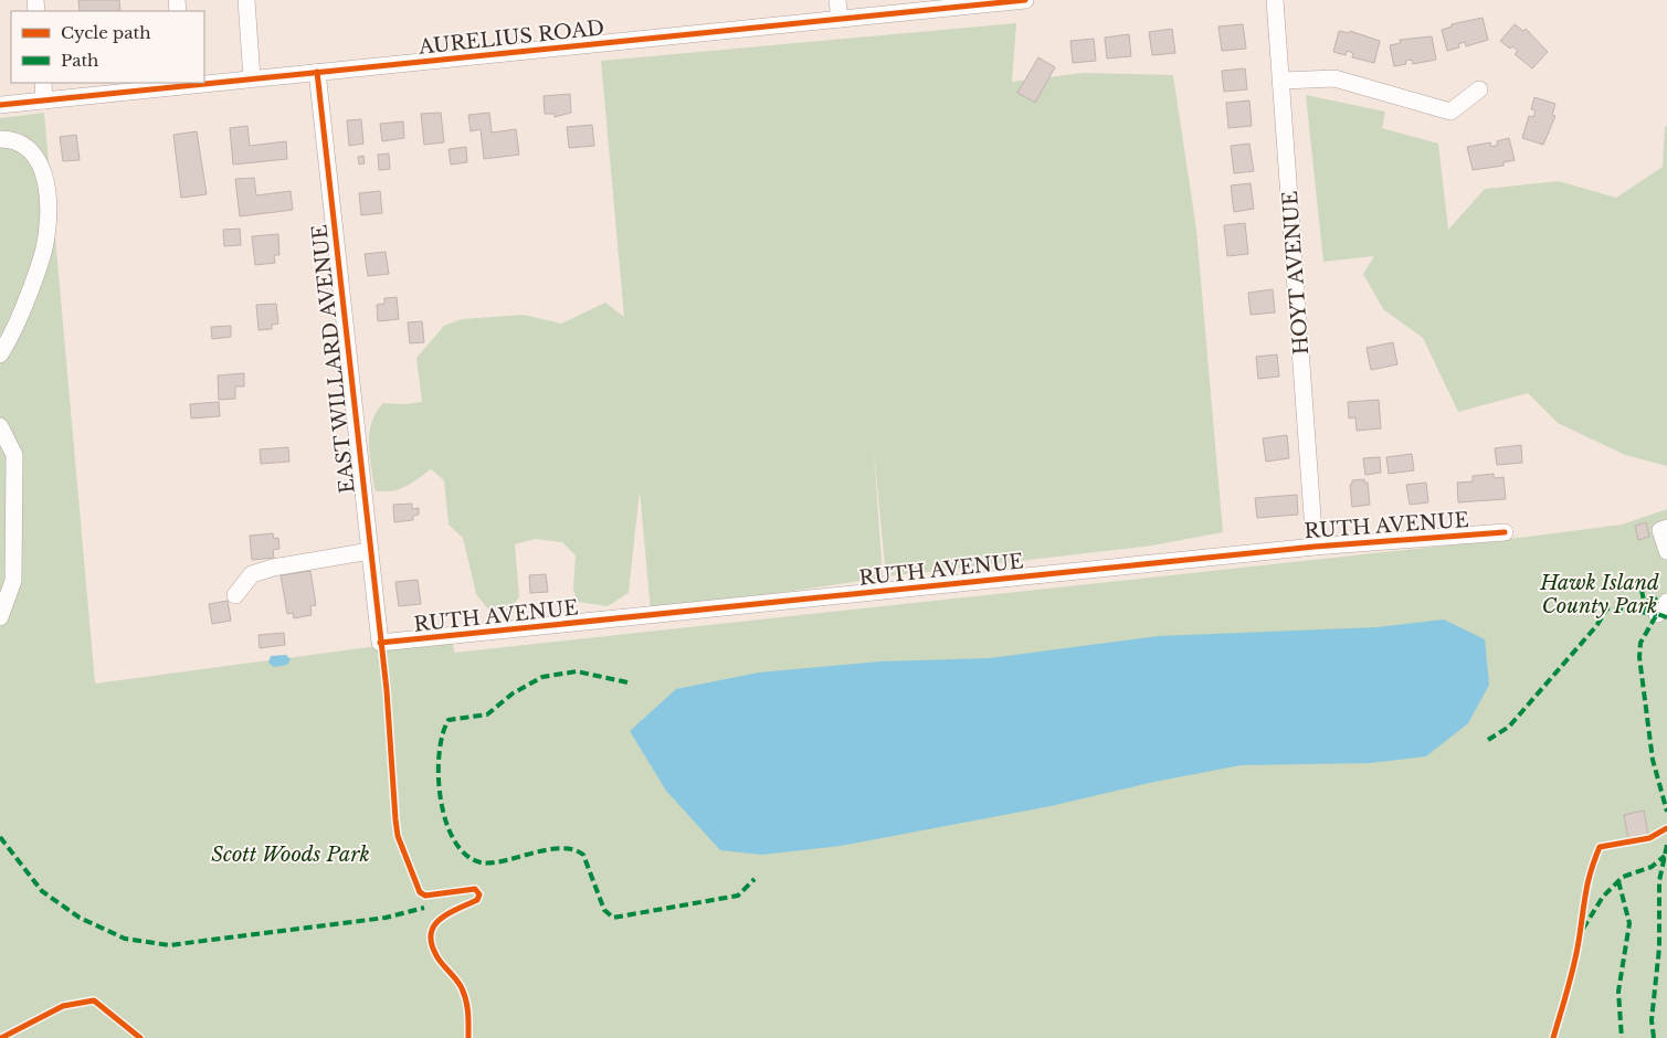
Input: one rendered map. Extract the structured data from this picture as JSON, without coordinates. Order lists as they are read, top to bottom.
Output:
{
  "streets": {
    "street": [
      "AURELIUS ROAD",
      "HOYT AVENUE",
      "EAST WILLARD AVENUE",
      "RUTH AVENUE"
    ]
  },
  "crossings": [
    ["AURELIUS ROAD", "EAST WILLARD AVENUE"],
    ["HOYT AVENUE", "RUTH AVENUE"],
    ["EAST WILLARD AVENUE", "RUTH AVENUE"]
  ],
  "parks": ["Hawk Island County Park", "Scott Woods Park"],
  "legend": ["Cycle path", "Path"]
}
